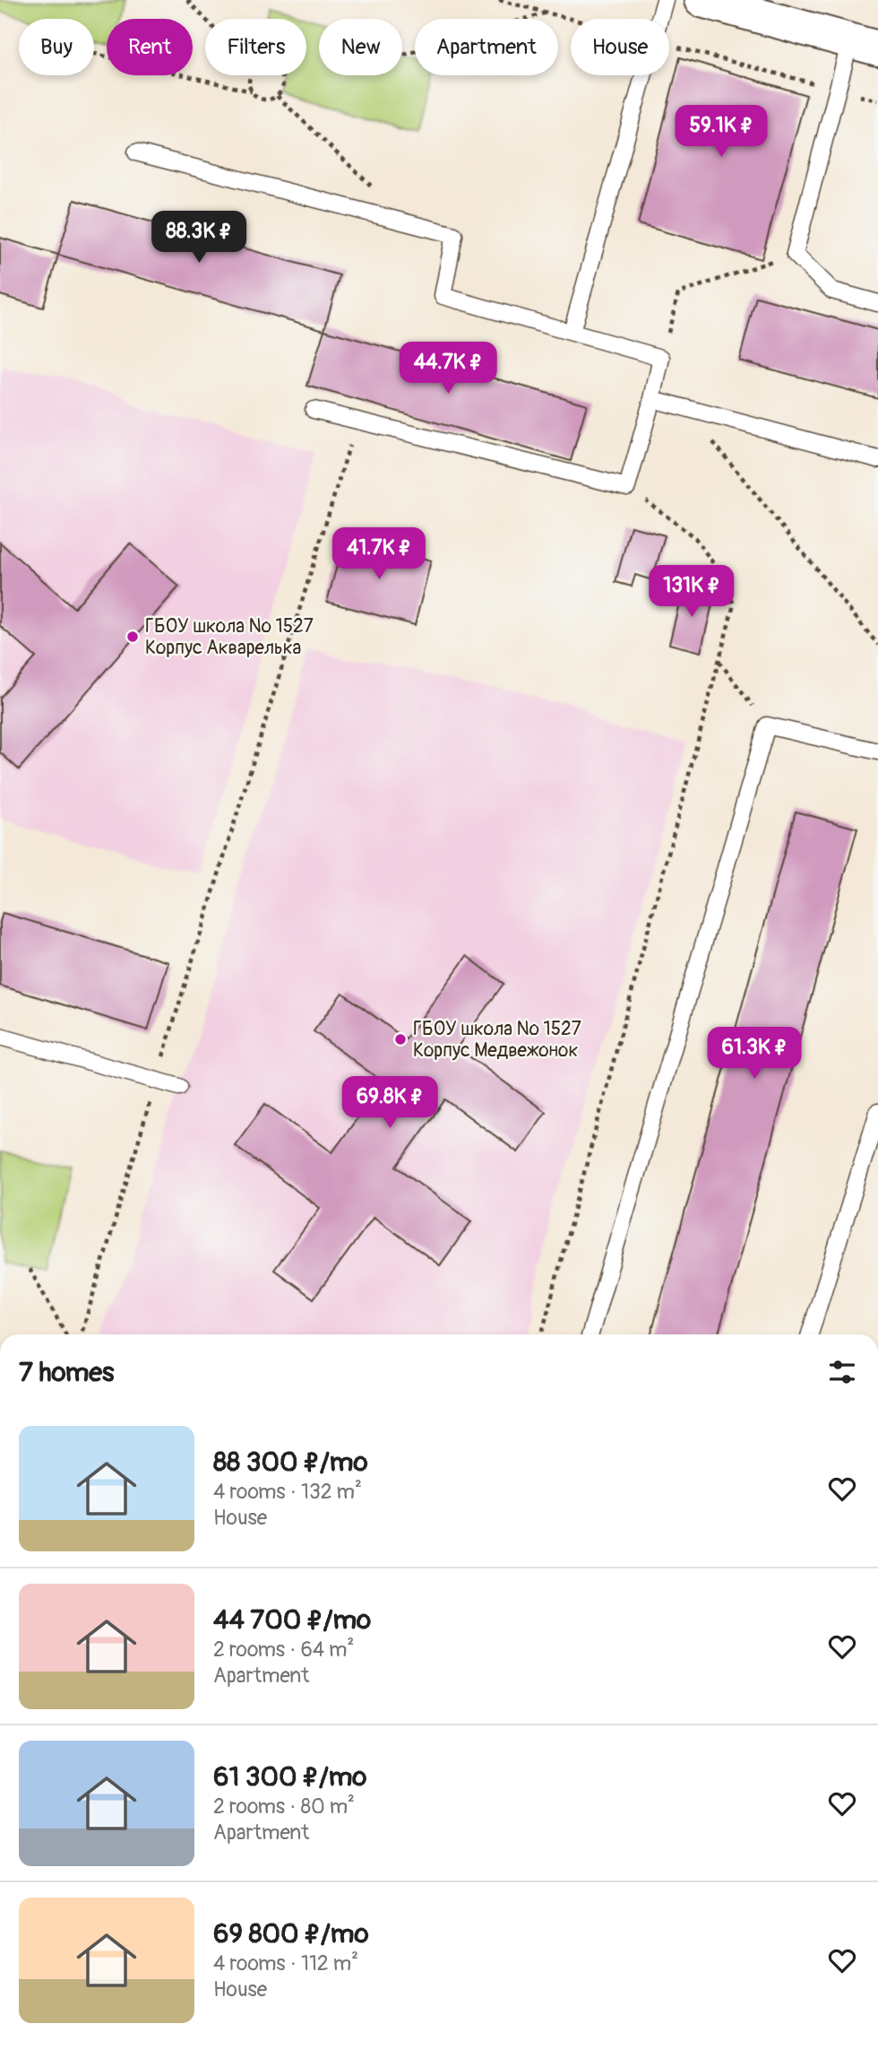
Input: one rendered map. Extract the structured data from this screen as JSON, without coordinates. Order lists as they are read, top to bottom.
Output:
{
  "places": ["ГБОУ школа № 1527 Корпус Акварелька", "ГБОУ школа № 1527 Корпус Медвежонок"],
  "page": {
    "chip": [
      "Buy",
      "Rent",
      "Filters",
      "New",
      "Apartment",
      "House"
    ],
    "price": [
      "59.1K ₽",
      "88.3K ₽",
      "44.7K ₽",
      "41.7K ₽",
      "131K ₽",
      "61.3K ₽",
      "69.8K ₽"
    ],
    "heading": "7 homes",
    "list": [
      {
        "name": "88 300 ₽/mo",
        "note": "4 rooms · 132 m² · House"
      },
      {
        "name": "44 700 ₽/mo",
        "note": "2 rooms · 64 m² · Apartment"
      },
      {
        "name": "61 300 ₽/mo",
        "note": "2 rooms · 80 m² · Apartment"
      },
      {
        "name": "69 800 ₽/mo",
        "note": "4 rooms · 112 m² · House"
      }
    ]
  }
}
